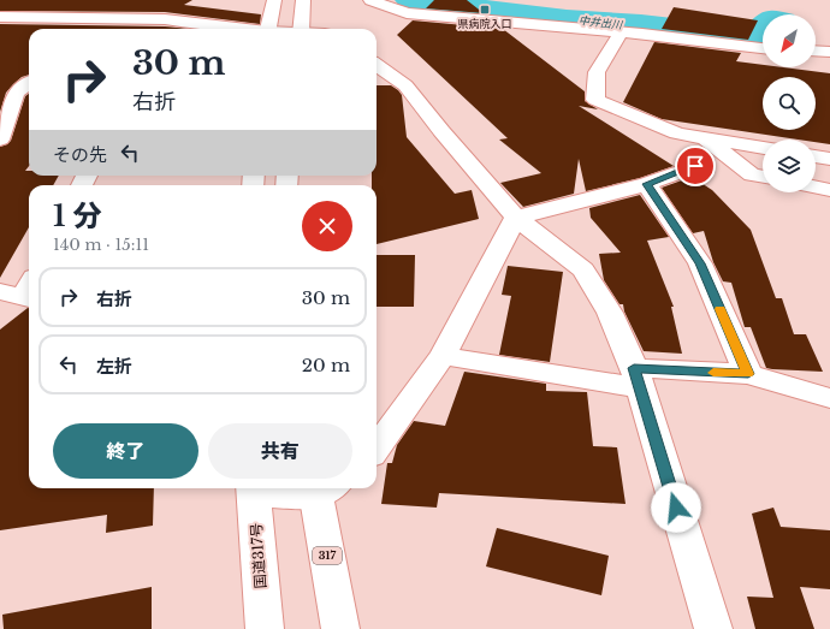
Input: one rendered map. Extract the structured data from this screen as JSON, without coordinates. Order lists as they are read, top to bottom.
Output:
{
  "streets": {
    "main road": ["国道317号", "317"]
  },
  "water": ["中井出川"],
  "places": {
    "transit": ["県病院入口"]
  },
  "north": "bottom left",
  "page": {
    "turn": ["30 m", "右折"],
    "then": "その先",
    "heading": ["1 分", "140 m · 15:11"],
    "list": [
      {
        "name": "右折",
        "value": "30 m"
      },
      {
        "name": "左折",
        "value": "20 m"
      }
    ],
    "buttons": ["終了", "共有"]
  }
}
